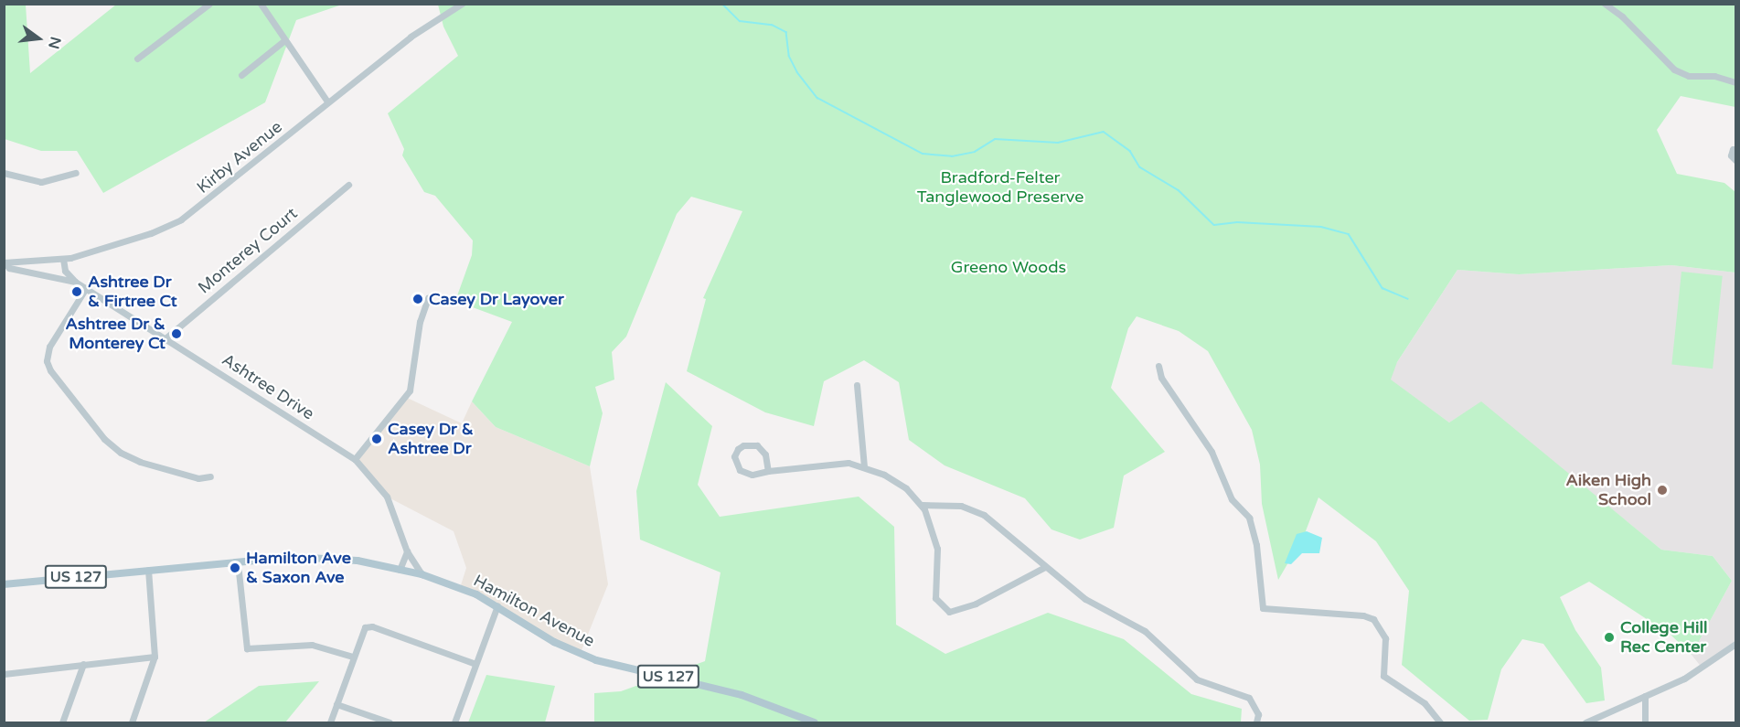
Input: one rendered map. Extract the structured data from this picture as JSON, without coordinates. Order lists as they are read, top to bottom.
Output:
{
  "streets": {
    "main road": ["US 127", "Hamilton Avenue"],
    "street": ["Kirby Avenue", "Monterey Court", "Ashtree Drive"]
  },
  "crossings": [
    ["Monterey Court", "Ashtree Drive"],
    ["Ashtree Drive", "Hamilton Avenue"]
  ],
  "parks": ["Bradford-Felter Tanglewood Preserve", "Greeno Woods"],
  "places": [
    "Ashtree Dr & Firtree Ct",
    "Casey Dr Layover",
    "Ashtree Dr & Monterey Ct",
    "Casey Dr & Ashtree Dr",
    "Aiken High School",
    "Hamilton Ave & Saxon Ave",
    "College Hill Rec Center"
  ],
  "north": "right"
}
